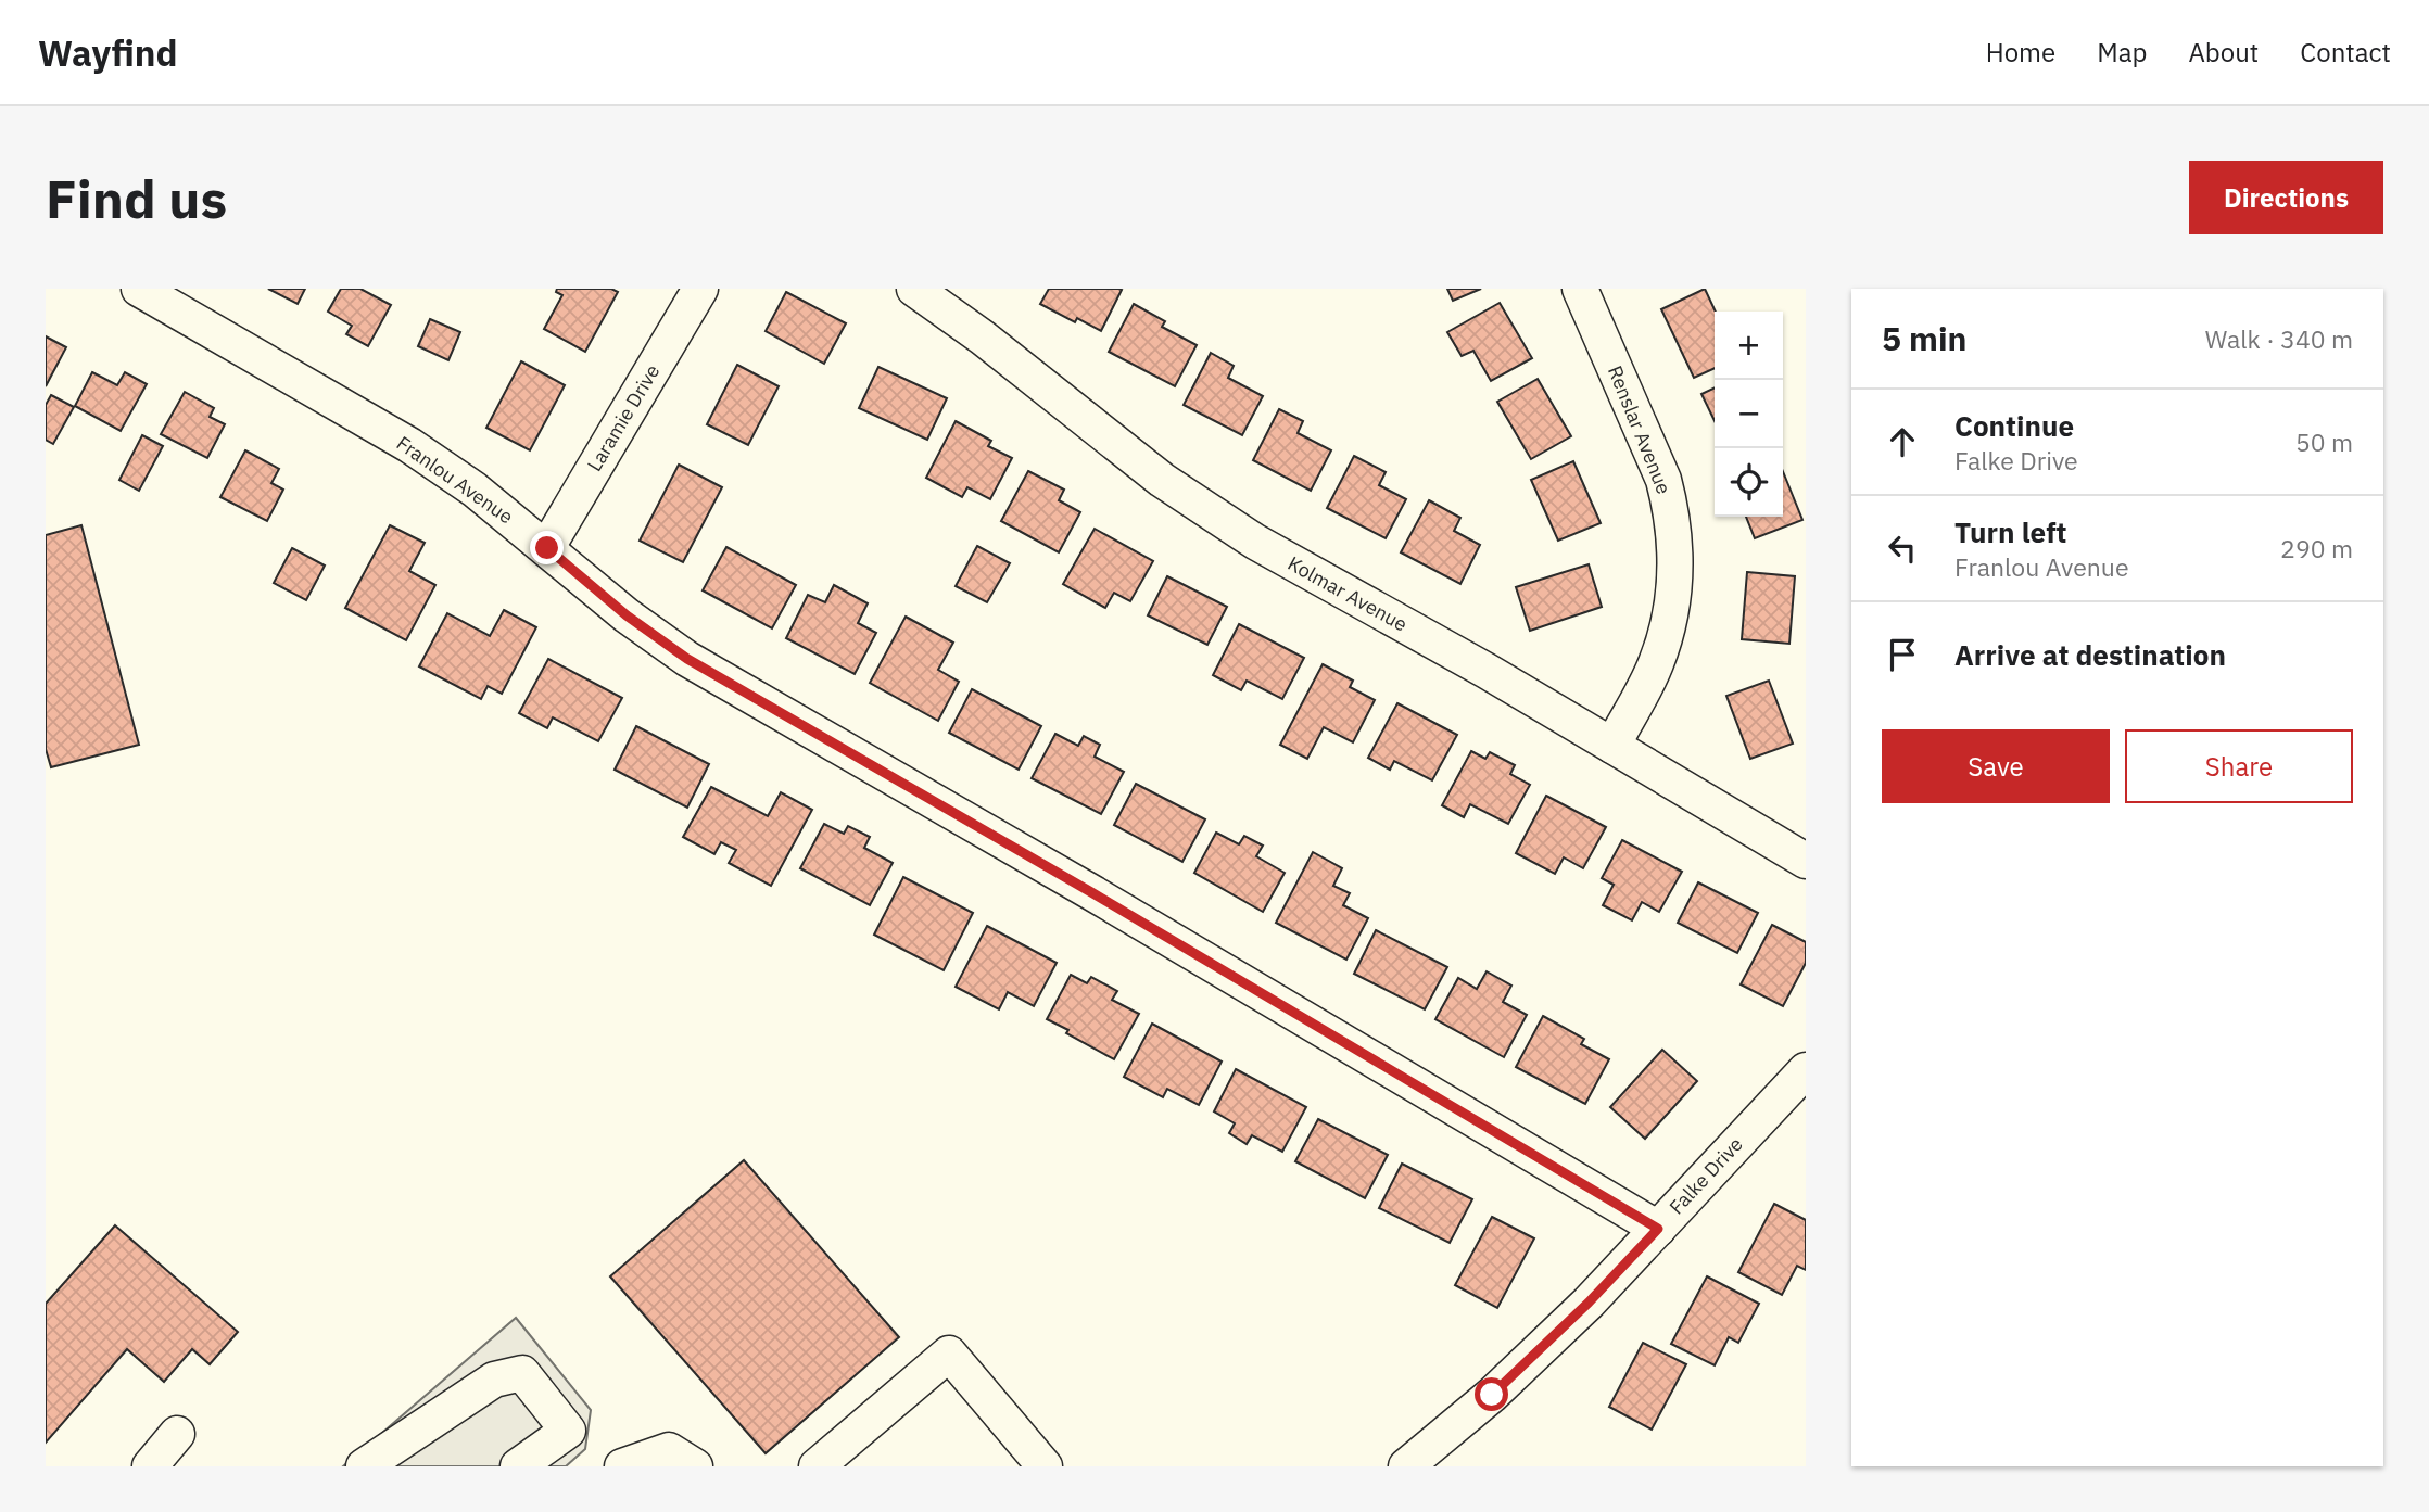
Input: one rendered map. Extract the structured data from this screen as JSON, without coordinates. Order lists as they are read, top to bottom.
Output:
{
  "streets": {
    "street": [
      "Laramie Drive",
      "Renslar Avenue",
      "Franlou Avenue",
      "Kolmar Avenue",
      "Falke Drive"
    ]
  },
  "crossings": [
    ["Laramie Drive", "Franlou Avenue"],
    ["Renslar Avenue", "Kolmar Avenue"],
    ["Franlou Avenue", "Falke Drive"]
  ],
  "page": {
    "header": "Wayfind",
    "nav": [
      "Home",
      "Map",
      "About",
      "Contact"
    ],
    "buttons": [
      "Directions",
      ["Save", "Share"]
    ],
    "title": "Find us",
    "heading": ["5 min", "Walk · 340 m"],
    "map_buttons": ["+", "−"],
    "list": [
      ["Continue", "Falke Drive", "50 m"],
      ["Turn left", "Franlou Avenue", "290 m"],
      "Arrive at destination"
    ]
  }
}
